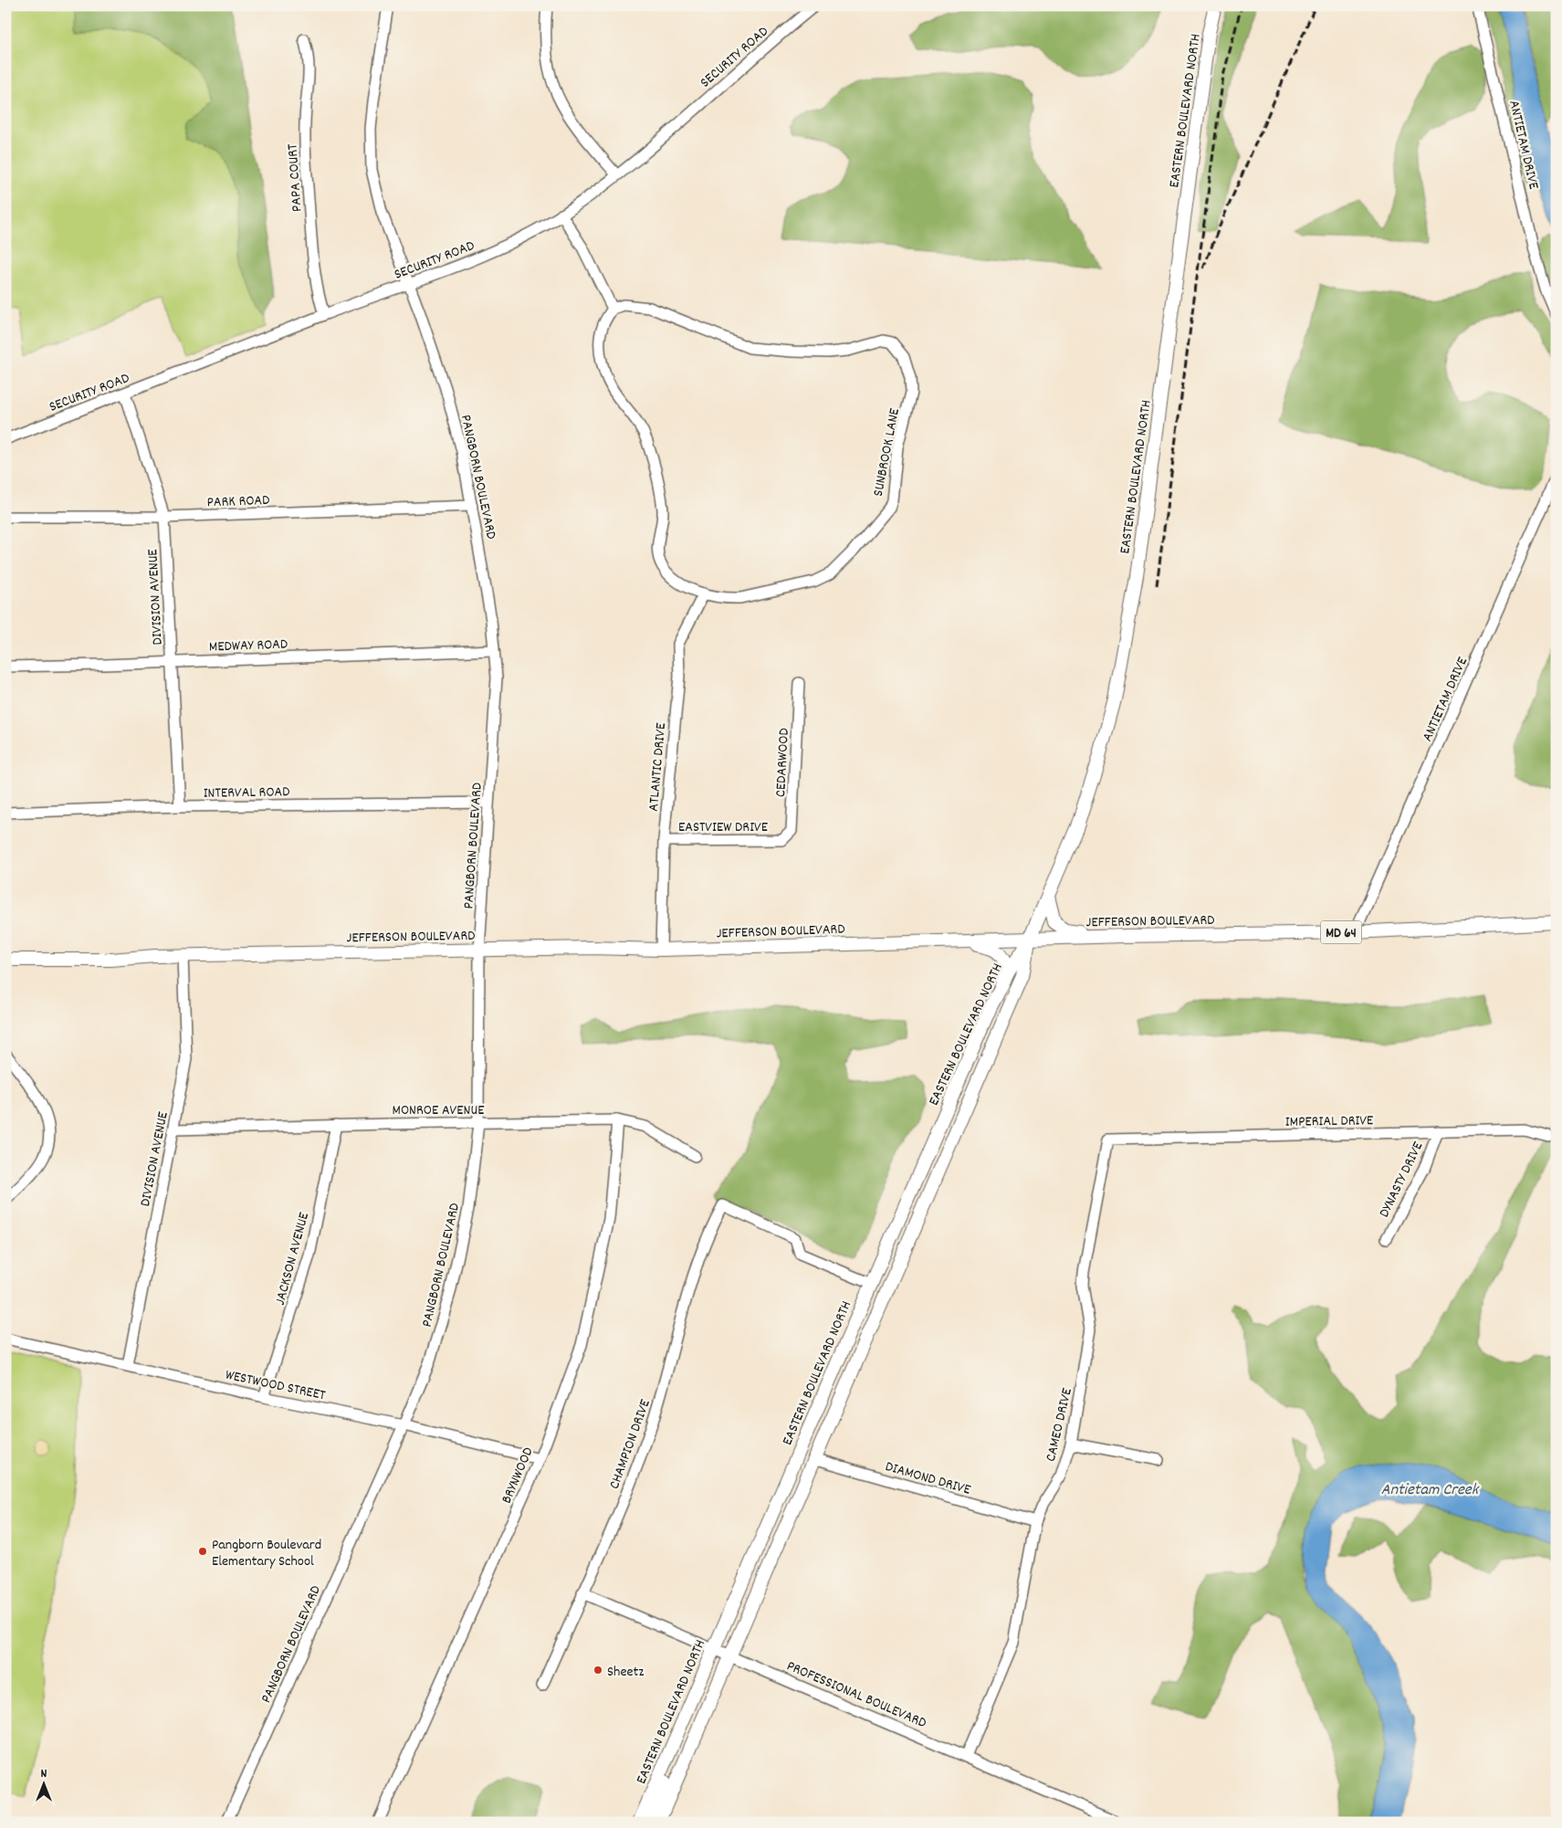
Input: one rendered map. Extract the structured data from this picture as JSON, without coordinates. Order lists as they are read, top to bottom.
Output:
{
  "streets": {
    "main road": ["EASTERN BOULEVARD NORTH", "JEFFERSON BOULEVARD", "MD 64"],
    "street": [
      "SECURITY ROAD",
      "ANTIETAM DRIVE",
      "PAPA COURT",
      "SUNBROOK LANE",
      "PANGBORN BOULEVARD",
      "PARK ROAD",
      "DIVISION AVENUE",
      "MEDWAY ROAD",
      "CEDARWOOD",
      "ATLANTIC DRIVE",
      "INTERVAL ROAD",
      "EASTVIEW DRIVE",
      "MONROE AVENUE",
      "IMPERIAL DRIVE",
      "DYNASTY DRIVE",
      "JACKSON AVENUE",
      "WESTWOOD STREET",
      "CAMEO DRIVE",
      "CHAMPION DRIVE",
      "BRYNWOOD",
      "DIAMOND DRIVE",
      "PROFESSIONAL BOULEVARD"
    ]
  },
  "crossings": [
    ["SECURITY ROAD", "PAPA COURT"],
    ["SECURITY ROAD", "PANGBORN BOULEVARD"],
    ["SECURITY ROAD", "DIVISION AVENUE"],
    ["EASTERN BOULEVARD NORTH", "JEFFERSON BOULEVARD"],
    ["EASTERN BOULEVARD NORTH", "CHAMPION DRIVE"],
    ["EASTERN BOULEVARD NORTH", "DIAMOND DRIVE"],
    ["EASTERN BOULEVARD NORTH", "PROFESSIONAL BOULEVARD"],
    ["ANTIETAM DRIVE", "JEFFERSON BOULEVARD"],
    ["SUNBROOK LANE", "ATLANTIC DRIVE"],
    ["PANGBORN BOULEVARD", "PARK ROAD"],
    ["PANGBORN BOULEVARD", "MEDWAY ROAD"],
    ["PANGBORN BOULEVARD", "INTERVAL ROAD"],
    ["PANGBORN BOULEVARD", "JEFFERSON BOULEVARD"],
    ["PANGBORN BOULEVARD", "MONROE AVENUE"],
    ["PANGBORN BOULEVARD", "WESTWOOD STREET"],
    ["PARK ROAD", "DIVISION AVENUE"],
    ["DIVISION AVENUE", "MEDWAY ROAD"],
    ["DIVISION AVENUE", "INTERVAL ROAD"],
    ["DIVISION AVENUE", "JEFFERSON BOULEVARD"],
    ["DIVISION AVENUE", "MONROE AVENUE"],
    ["DIVISION AVENUE", "WESTWOOD STREET"],
    ["CEDARWOOD", "EASTVIEW DRIVE"],
    ["ATLANTIC DRIVE", "EASTVIEW DRIVE"],
    ["ATLANTIC DRIVE", "JEFFERSON BOULEVARD"],
    ["MONROE AVENUE", "JACKSON AVENUE"],
    ["MONROE AVENUE", "BRYNWOOD"],
    ["IMPERIAL DRIVE", "DYNASTY DRIVE"],
    ["IMPERIAL DRIVE", "CAMEO DRIVE"],
    ["JACKSON AVENUE", "WESTWOOD STREET"],
    ["WESTWOOD STREET", "BRYNWOOD"],
    ["CAMEO DRIVE", "DIAMOND DRIVE"],
    ["CAMEO DRIVE", "PROFESSIONAL BOULEVARD"],
    ["CHAMPION DRIVE", "PROFESSIONAL BOULEVARD"]
  ],
  "water": ["Antietam Creek"],
  "places": ["Pangborn Boulevard Elementary School", "Sheetz"],
  "north": "top"
}
